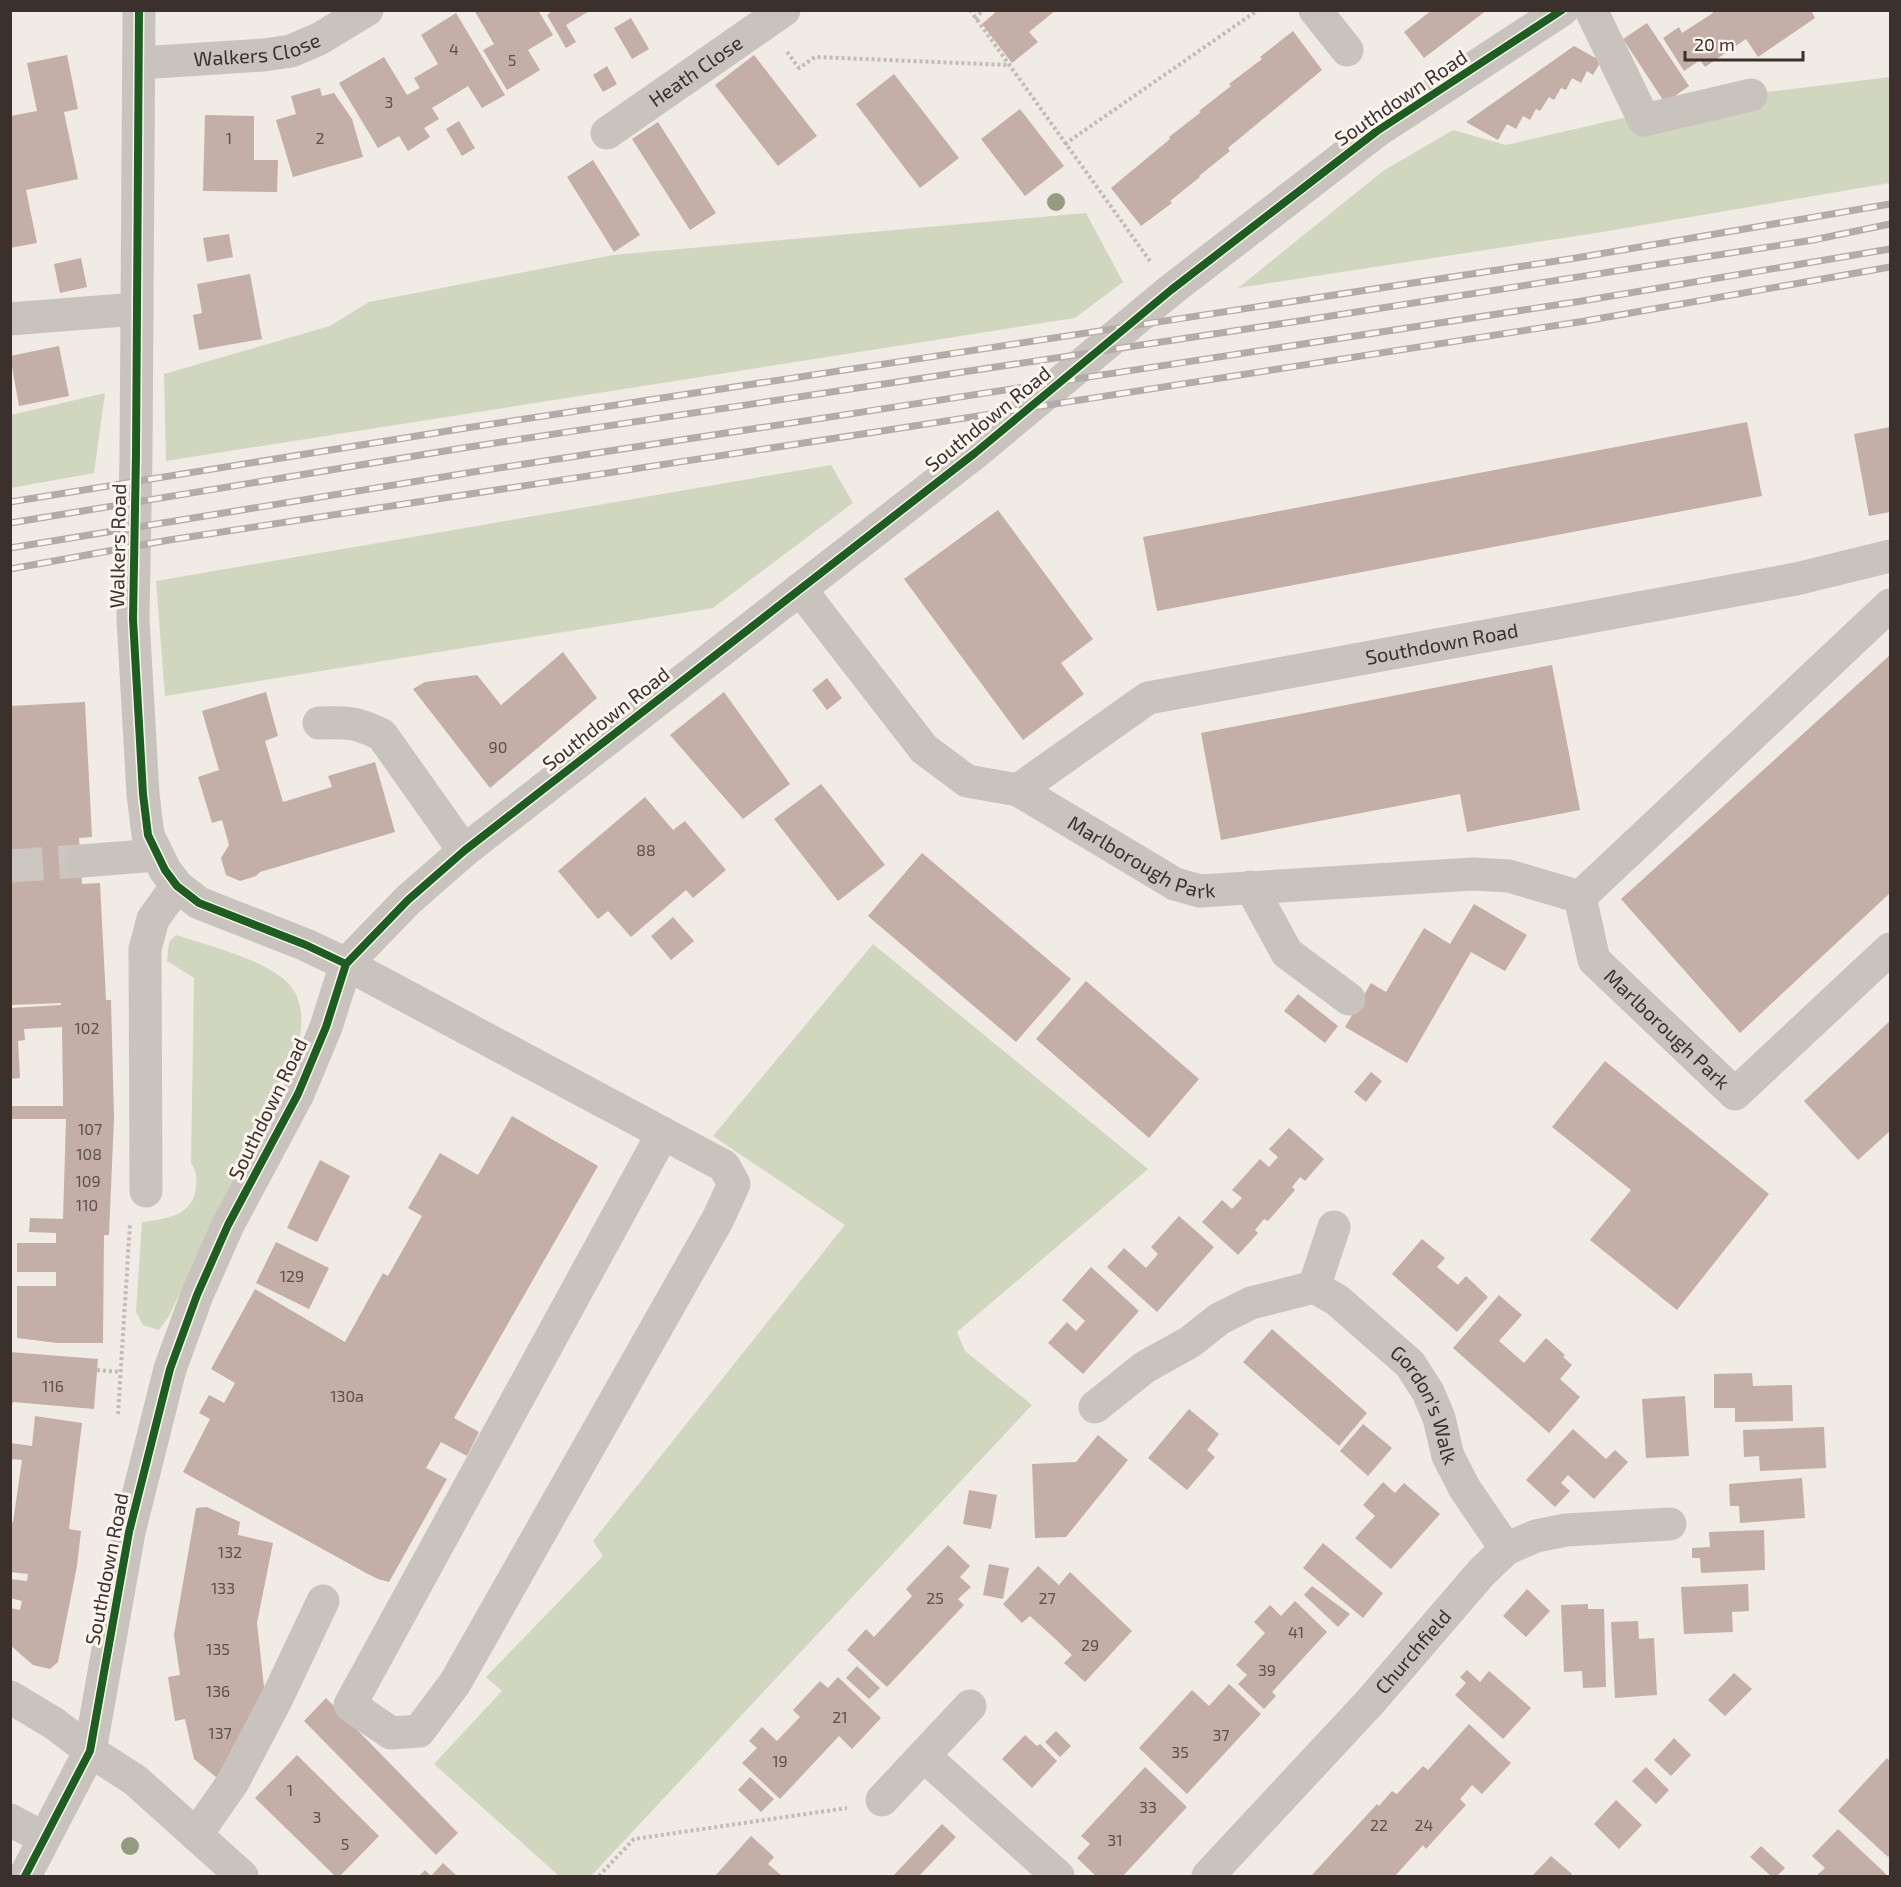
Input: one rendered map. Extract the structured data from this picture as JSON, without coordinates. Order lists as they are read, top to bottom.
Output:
{
  "streets": {
    "street": [
      "Walkers Close",
      "Heath Close",
      "Southdown Road",
      "Walkers Road",
      "Marlborough Park",
      "Gordon's Walk",
      "Churchfield"
    ]
  },
  "crossings": [
    ["Walkers Close", "Walkers Road"],
    ["Southdown Road", "Walkers Road"],
    ["Southdown Road", "Marlborough Park"],
    ["Gordon's Walk", "Churchfield"]
  ],
  "house_numbers": [
    "4",
    "5",
    "3",
    "1",
    "2",
    "90",
    "88",
    "102",
    "107",
    "108",
    "109",
    "110",
    "129",
    "116",
    "130a",
    "132",
    "133",
    "25",
    "27",
    "41",
    "29",
    "135",
    "39",
    "136",
    "21",
    "137",
    "37",
    "35",
    "19",
    "1",
    "33",
    "3",
    "22",
    "24",
    "31",
    "5"
  ],
  "scale_bar": "20 m"
}
